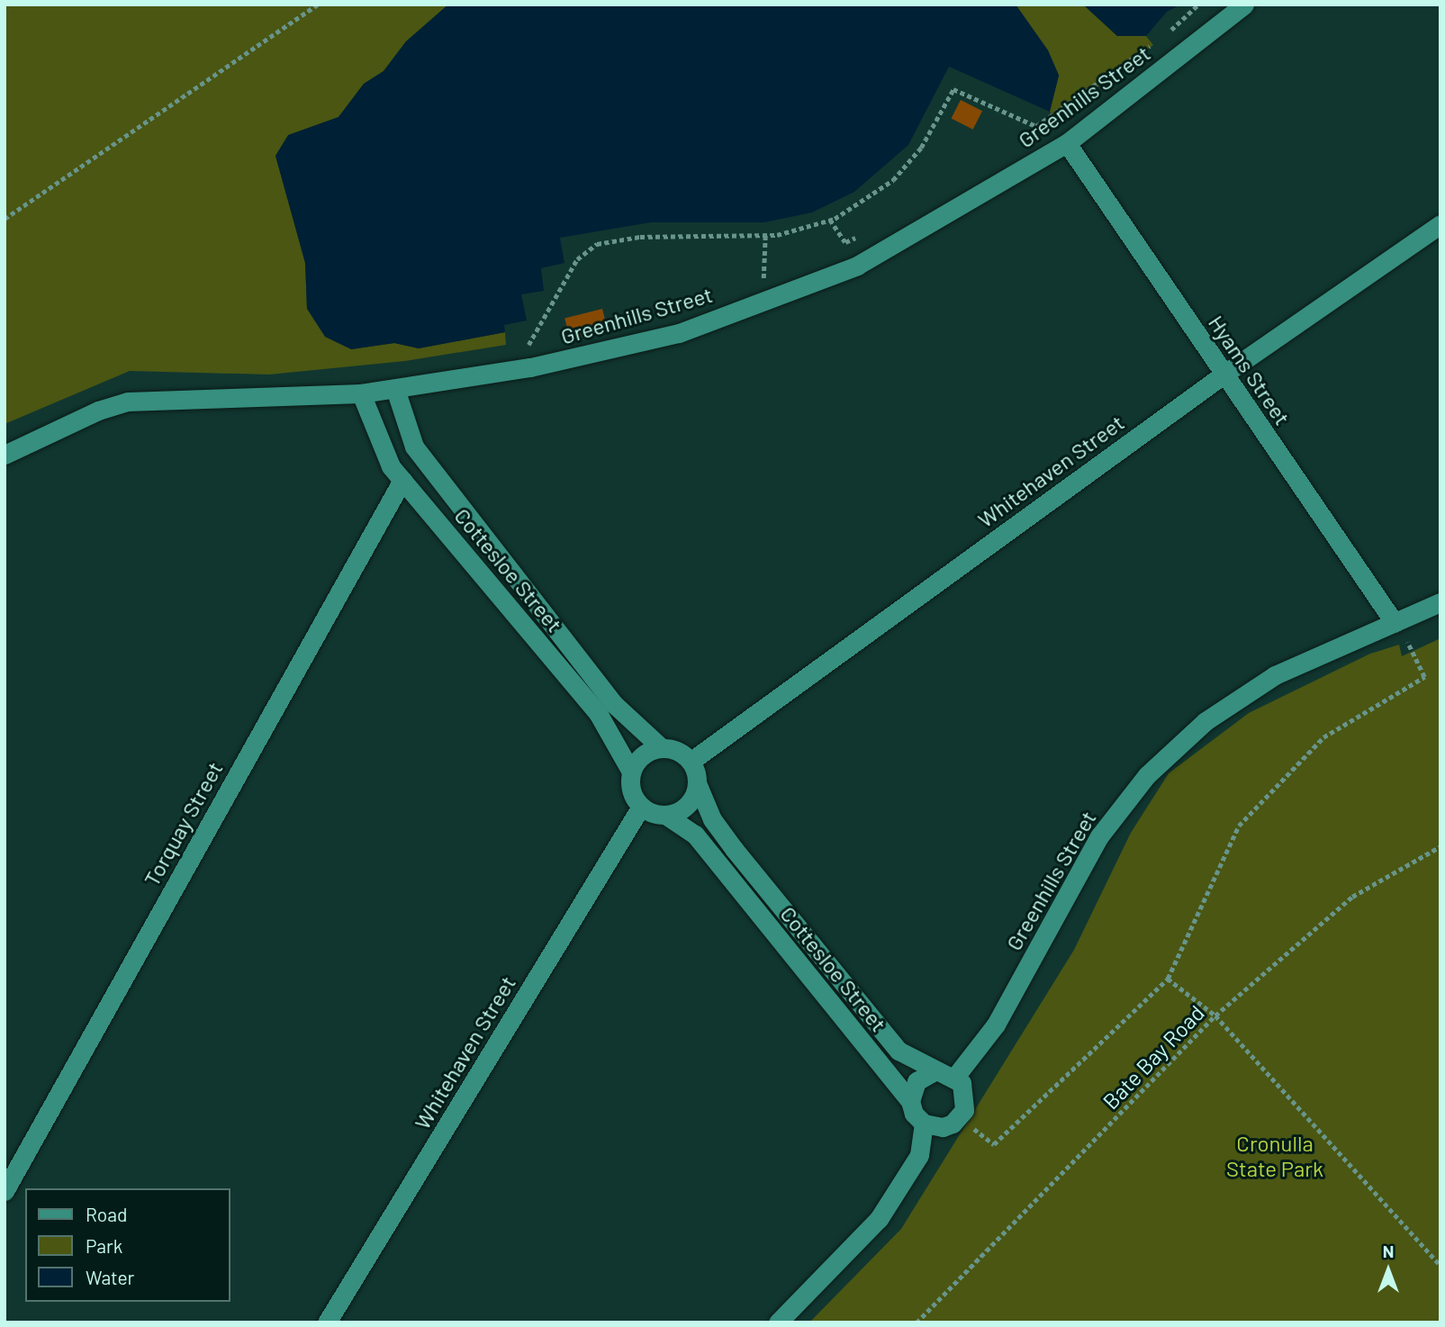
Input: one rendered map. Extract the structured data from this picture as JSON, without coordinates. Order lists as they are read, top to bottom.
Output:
{
  "streets": {
    "street": [
      "Greenhills Street",
      "Hyams Street",
      "Whitehaven Street",
      "Cottesloe Street",
      "Torquay Street"
    ],
    "path": ["Bate Bay Road"]
  },
  "crossings": [
    ["Greenhills Street", "Hyams Street"],
    ["Greenhills Street", "Cottesloe Street"],
    ["Hyams Street", "Whitehaven Street"],
    ["Whitehaven Street", "Cottesloe Street"],
    ["Cottesloe Street", "Torquay Street"]
  ],
  "parks": ["Cronulla State Park"],
  "legend": ["Road", "Park", "Water"],
  "north": "top"
}
